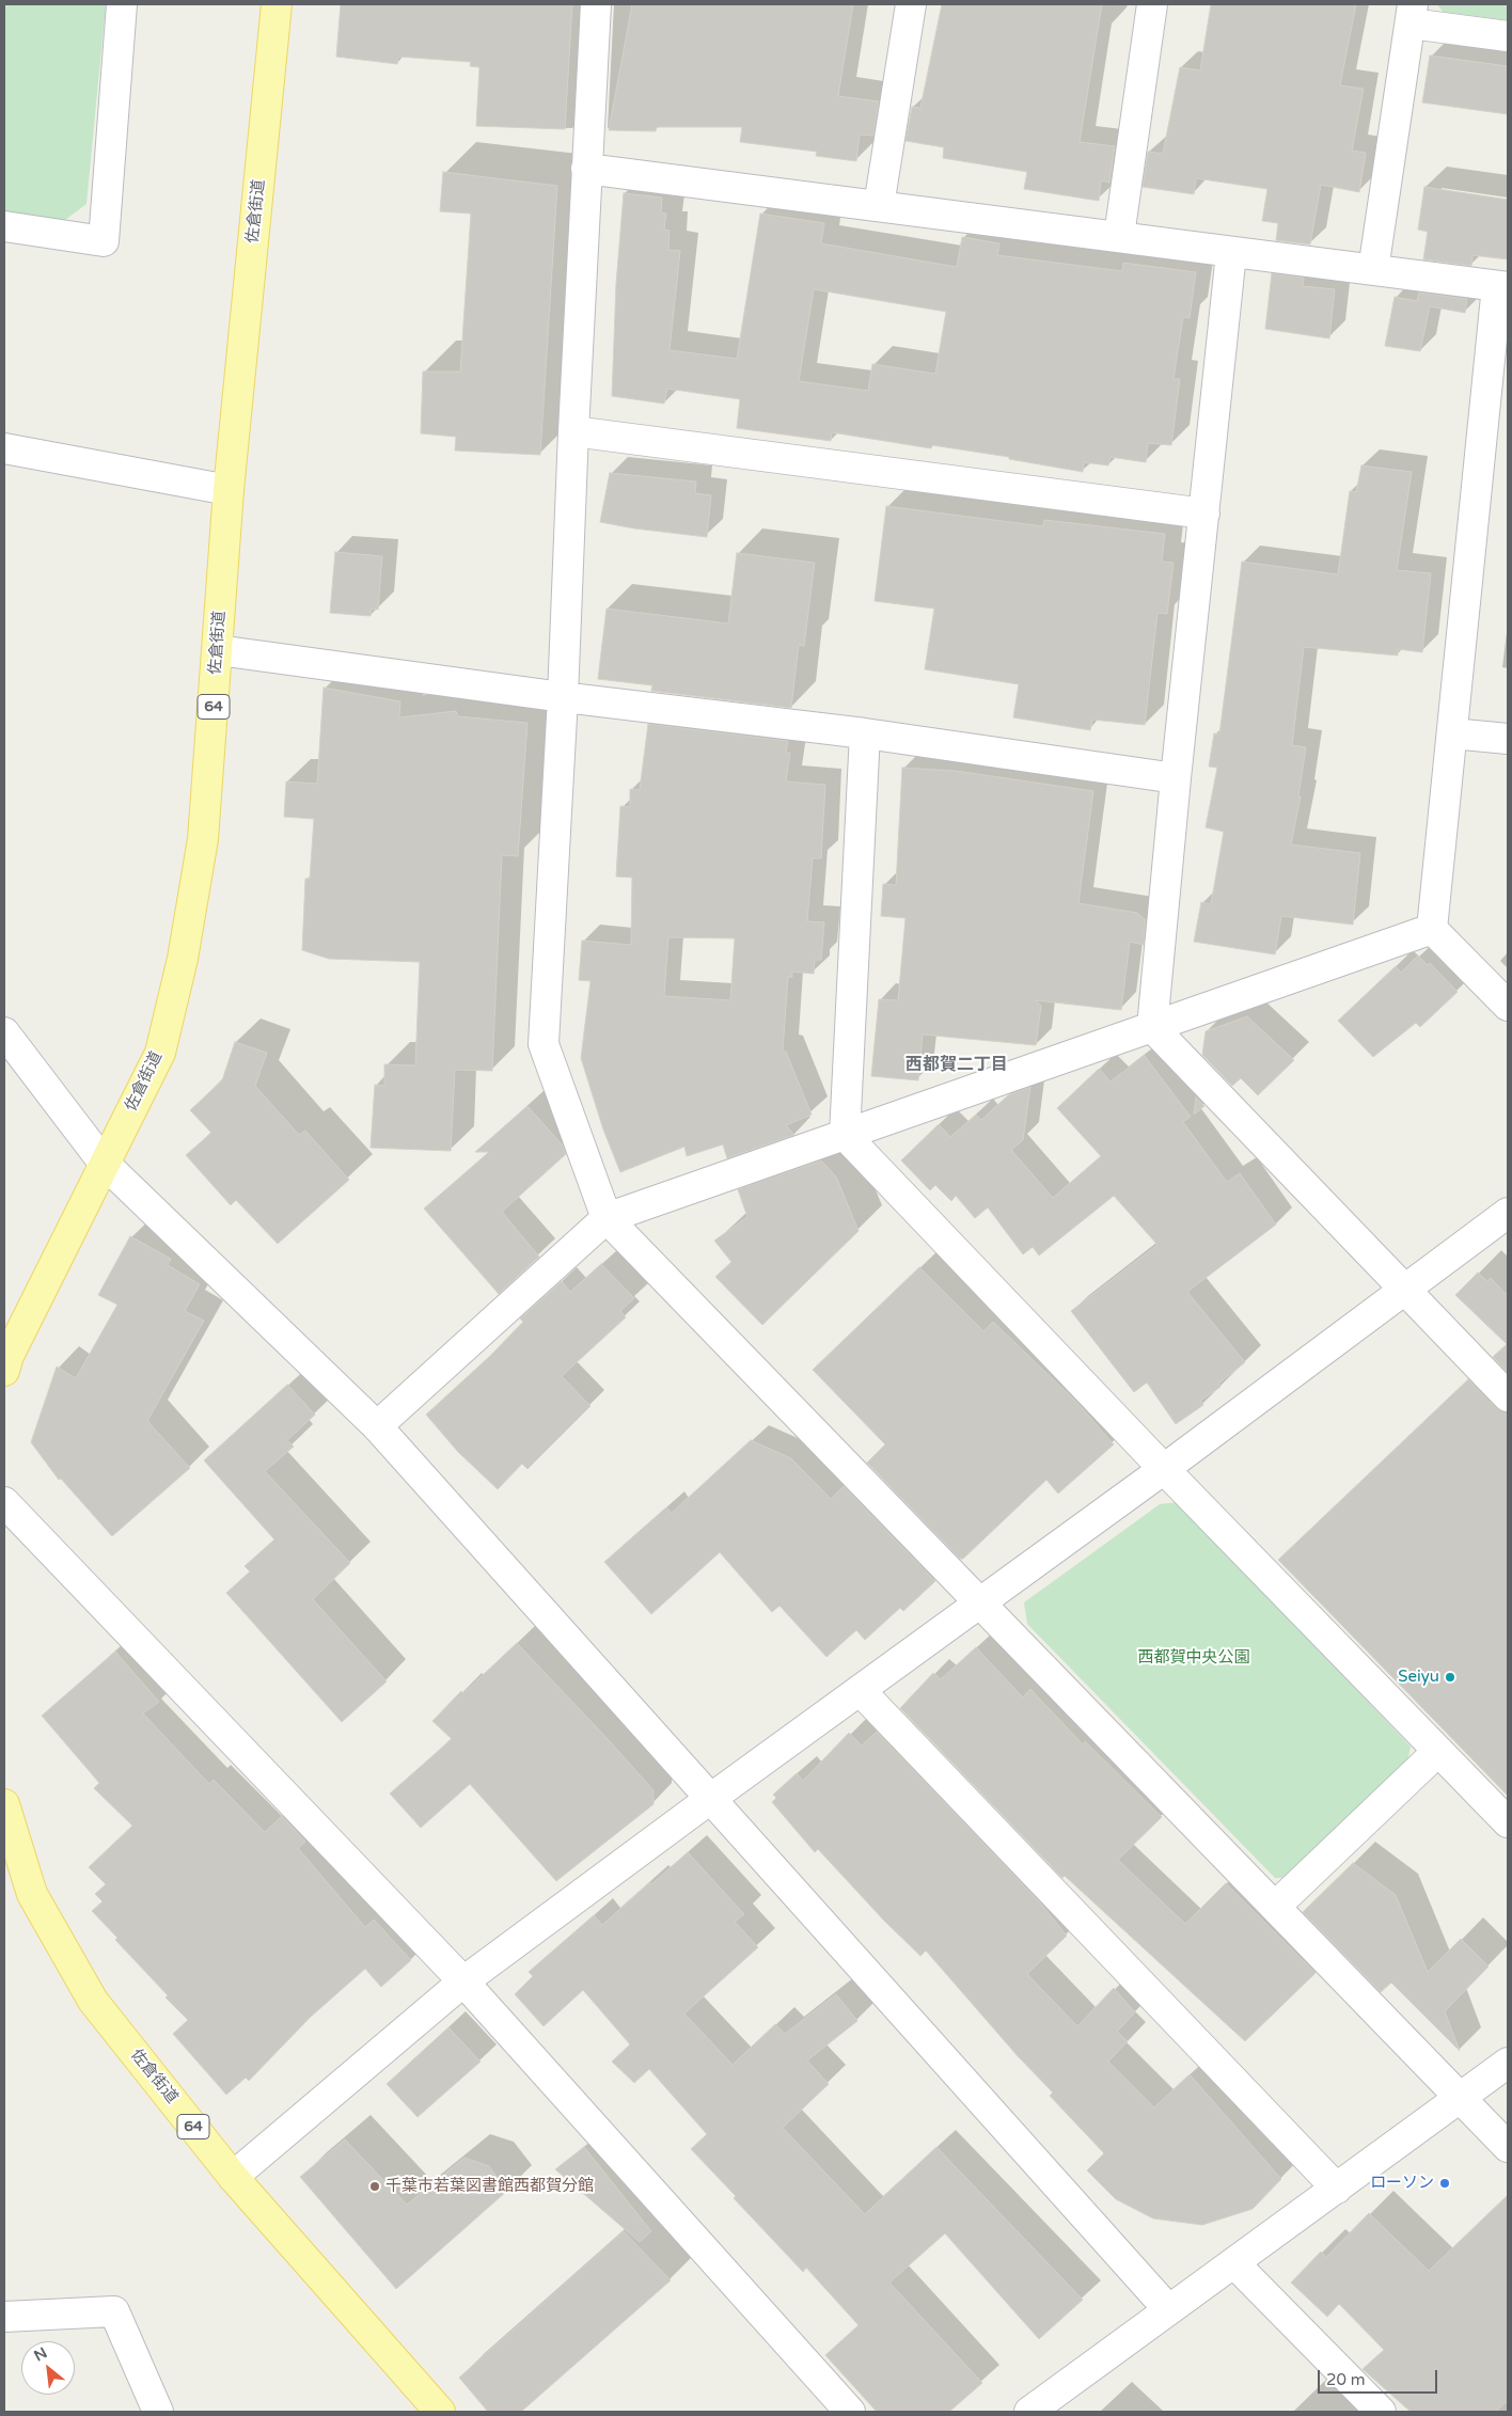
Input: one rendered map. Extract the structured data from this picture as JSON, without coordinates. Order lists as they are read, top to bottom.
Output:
{
  "streets": {
    "main road": ["佐倉街道", "64"]
  },
  "districts": ["西都賀二丁目"],
  "parks": ["西都賀中央公園"],
  "places": ["Seiyu", "ローソン", "千葉市若葉図書館西都賀分館"],
  "scale_bar": "20 m",
  "north": "top left"
}
